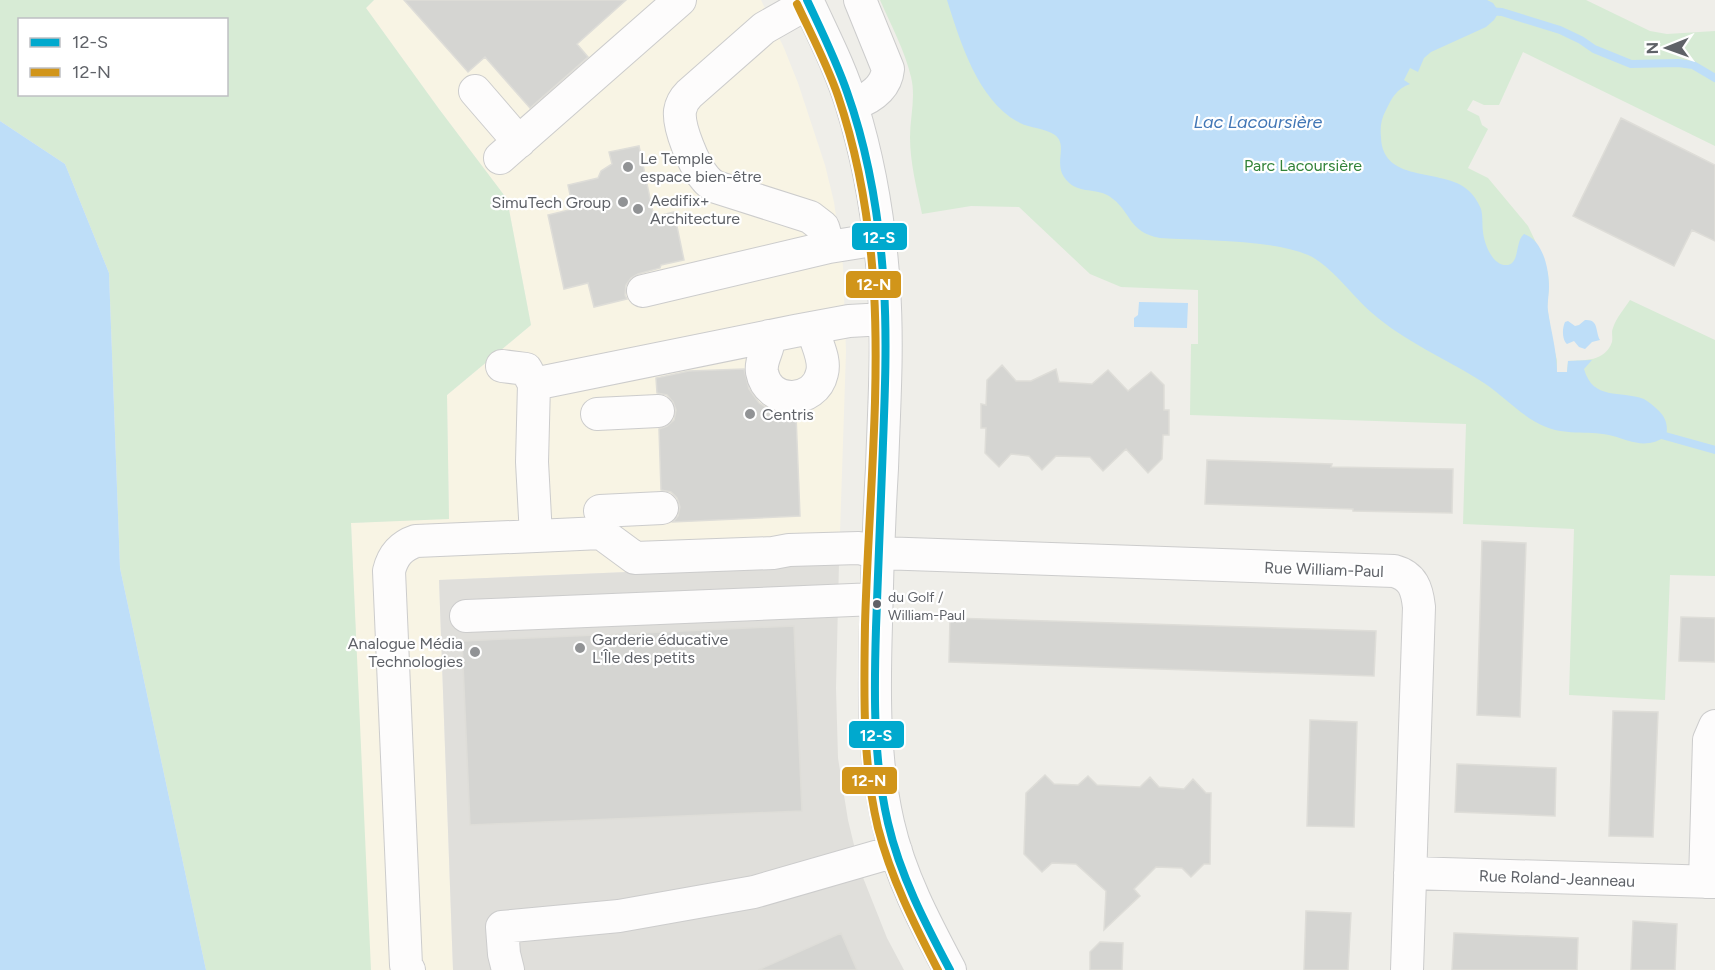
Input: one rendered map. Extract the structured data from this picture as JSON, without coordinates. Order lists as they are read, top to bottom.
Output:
{
  "streets": {
    "street": ["Rue William-Paul", "Rue Roland-Jeanneau"]
  },
  "crossings": [
    ["Rue William-Paul", "Rue Roland-Jeanneau"]
  ],
  "water": ["Lac Lacoursière"],
  "parks": ["Parc Lacoursière"],
  "places": [
    "Le Temple espace bien-être",
    "SimuTech Group",
    "Aedifix+ Architecture",
    "Centris",
    "du Golf / William-Paul",
    "Garderie éducative L'Île des petits",
    "Analogue Média Technologies"
  ],
  "lines": ["transit line 12-S", "transit line 12-N"],
  "legend": ["12-S", "12-N"],
  "north": "left"
}
